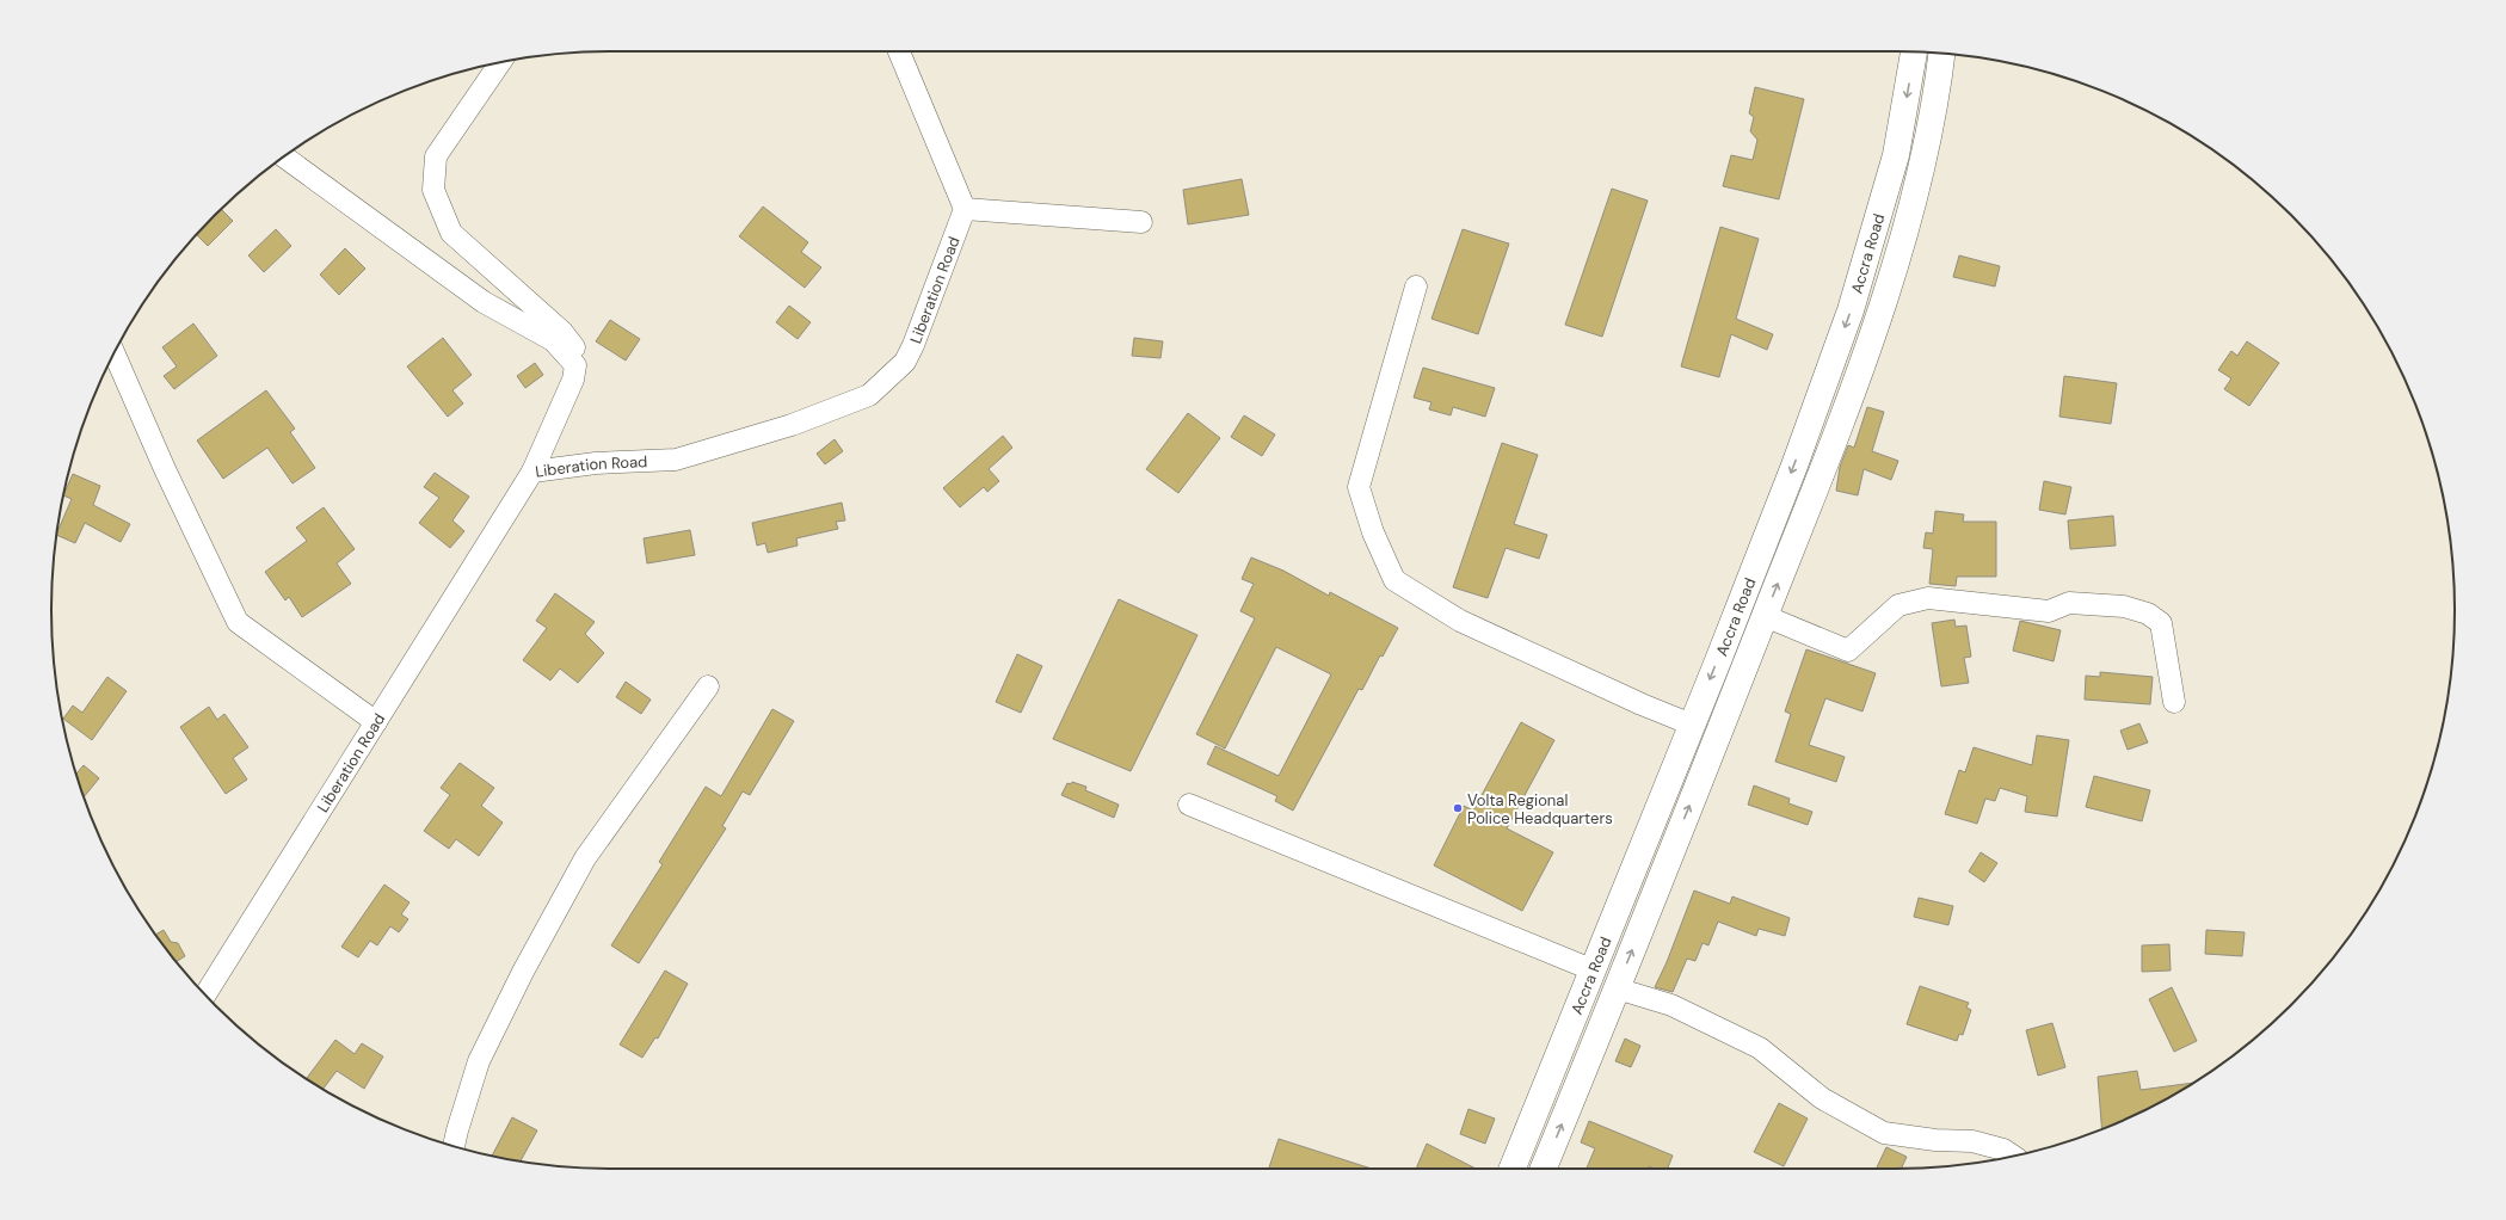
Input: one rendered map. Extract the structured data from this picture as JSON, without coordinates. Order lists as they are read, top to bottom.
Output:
{
  "streets": {
    "main road": ["Accra Road"],
    "street": ["Liberation Road"]
  },
  "places": ["Volta Regional Police Headquarters"]
}
